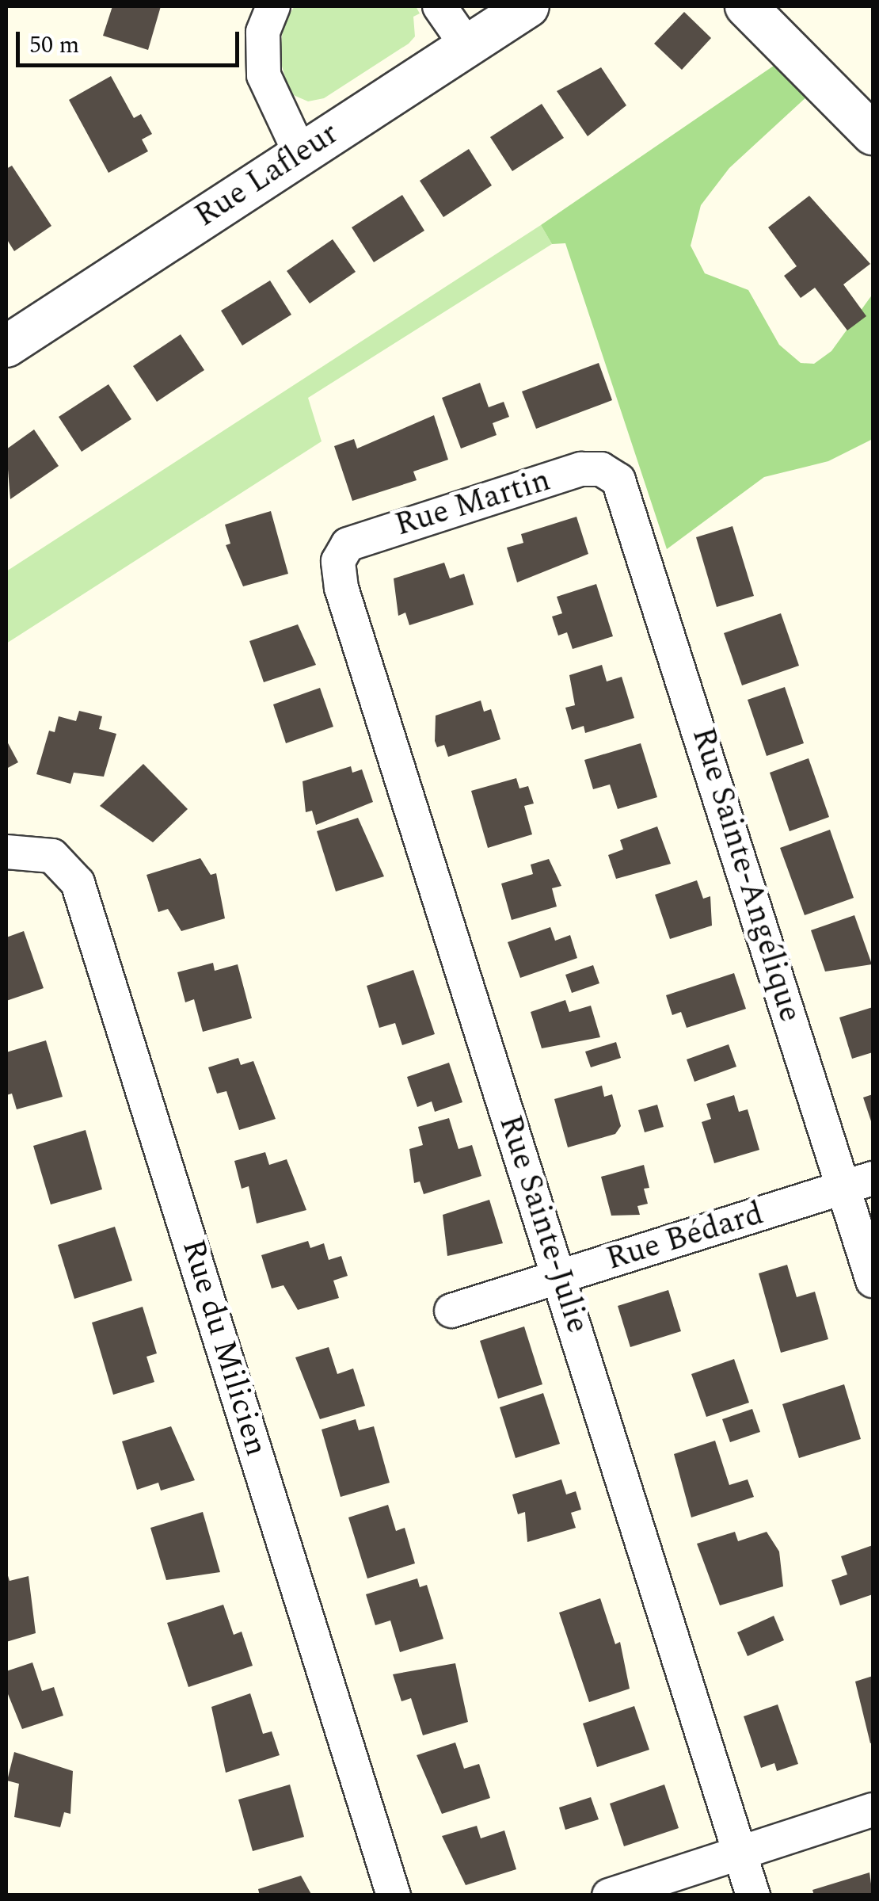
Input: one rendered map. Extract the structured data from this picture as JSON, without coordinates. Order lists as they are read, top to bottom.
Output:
{
  "streets": {
    "street": [
      "Rue Lafleur",
      "Rue Martin",
      "Rue Sainte-Angélique",
      "Rue Sainte-Julie",
      "Rue Bédard",
      "Rue du Milicien"
    ]
  },
  "crossings": [
    ["Rue Martin", "Rue Sainte-Angélique"],
    ["Rue Martin", "Rue Sainte-Julie"],
    ["Rue Sainte-Angélique", "Rue Bédard"],
    ["Rue Sainte-Julie", "Rue Bédard"]
  ],
  "scale_bar": "50 m"
}
